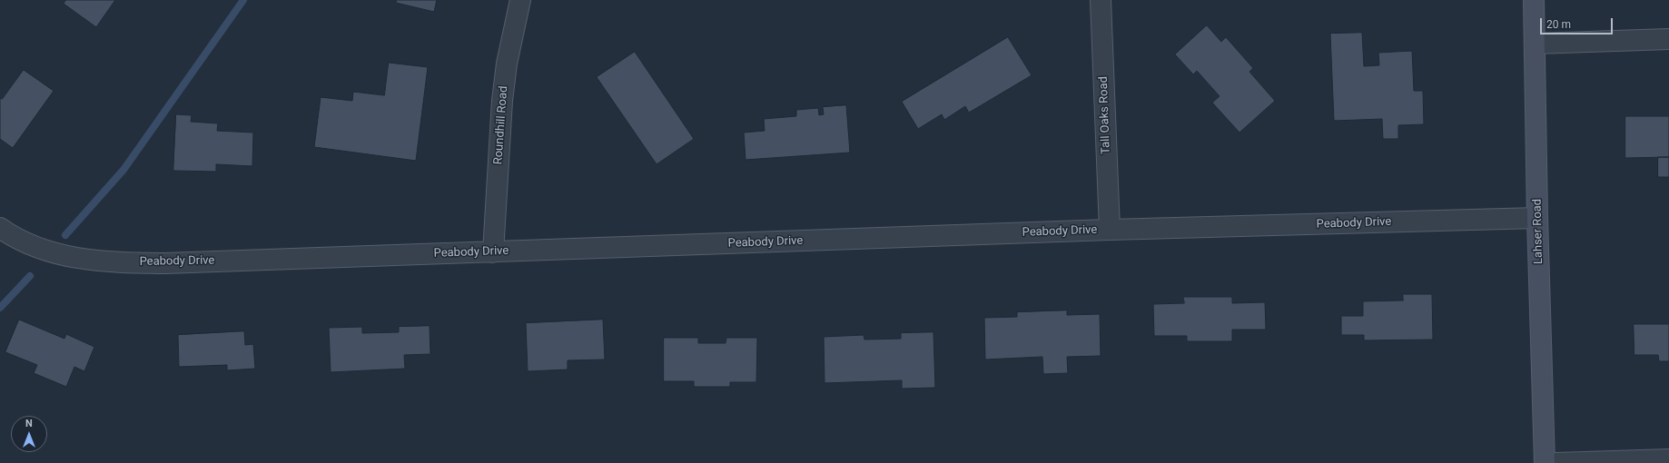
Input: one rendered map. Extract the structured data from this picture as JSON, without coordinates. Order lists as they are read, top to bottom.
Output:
{
  "streets": {
    "street": [
      "Tall Oaks Road",
      "Roundhill Road",
      "Peabody Drive",
      "Lahser Road"
    ]
  },
  "crossings": [
    ["Tall Oaks Road", "Peabody Drive"],
    ["Roundhill Road", "Peabody Drive"],
    ["Peabody Drive", "Lahser Road"]
  ],
  "scale_bar": "20 m",
  "north": "top"
}
